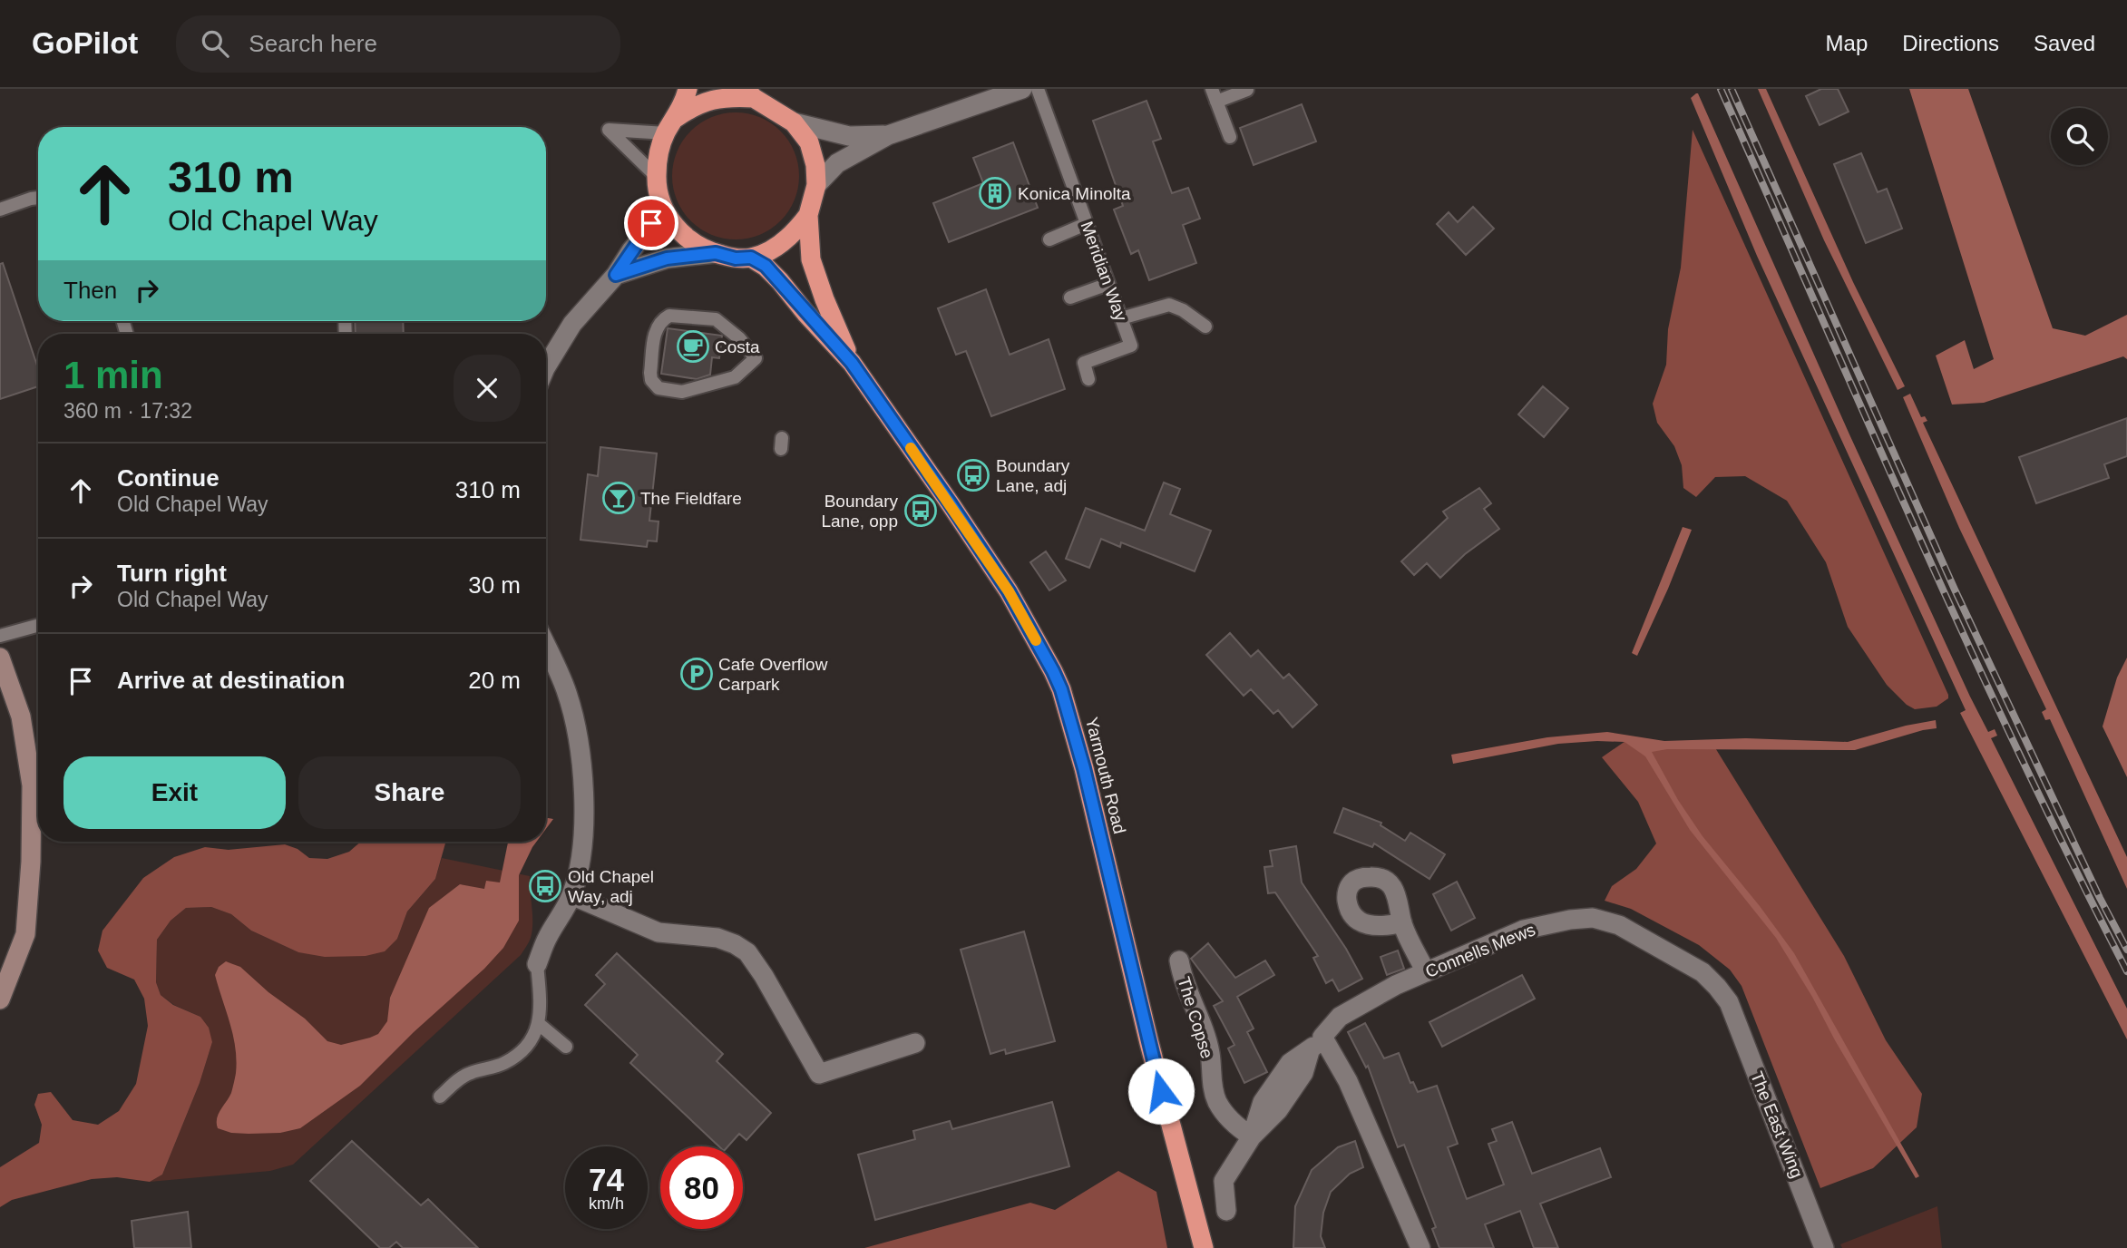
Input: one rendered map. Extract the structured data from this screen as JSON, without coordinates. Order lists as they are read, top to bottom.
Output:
{
  "streets": {
    "highway": ["Yarmouth Road"],
    "street": ["Connells Mews", "The Copse", "The East Wing"],
    "lane": ["Meridian Way"]
  },
  "crossings": [
    ["Connells Mews", "The East Wing"]
  ],
  "places": {
    "building": ["Konica Minolta"],
    "cafe": ["Costa"],
    "bus stop": ["Boundary Lane, adj", "Boundary Lane, opp", "Old Chapel Way, adj"],
    "bar": ["The Fieldfare"],
    "parking": ["Cafe Overflow Carpark"]
  },
  "page": {
    "header": "GoPilot",
    "search": "Search here",
    "nav": ["Map", "Directions", "Saved"],
    "turn": ["310 m", "Old Chapel Way"],
    "then": "Then",
    "heading": ["1 min", "360 m · 17:32"],
    "list": [
      {
        "name": "Continue",
        "note": "Old Chapel Way",
        "value": "310 m"
      },
      {
        "name": "Turn right",
        "note": "Old Chapel Way",
        "value": "30 m"
      },
      {
        "name": "Arrive at destination",
        "value": "20 m"
      }
    ],
    "buttons": ["Exit", "Share"],
    "speed": "74 km/h",
    "limit": "80"
  }
}
